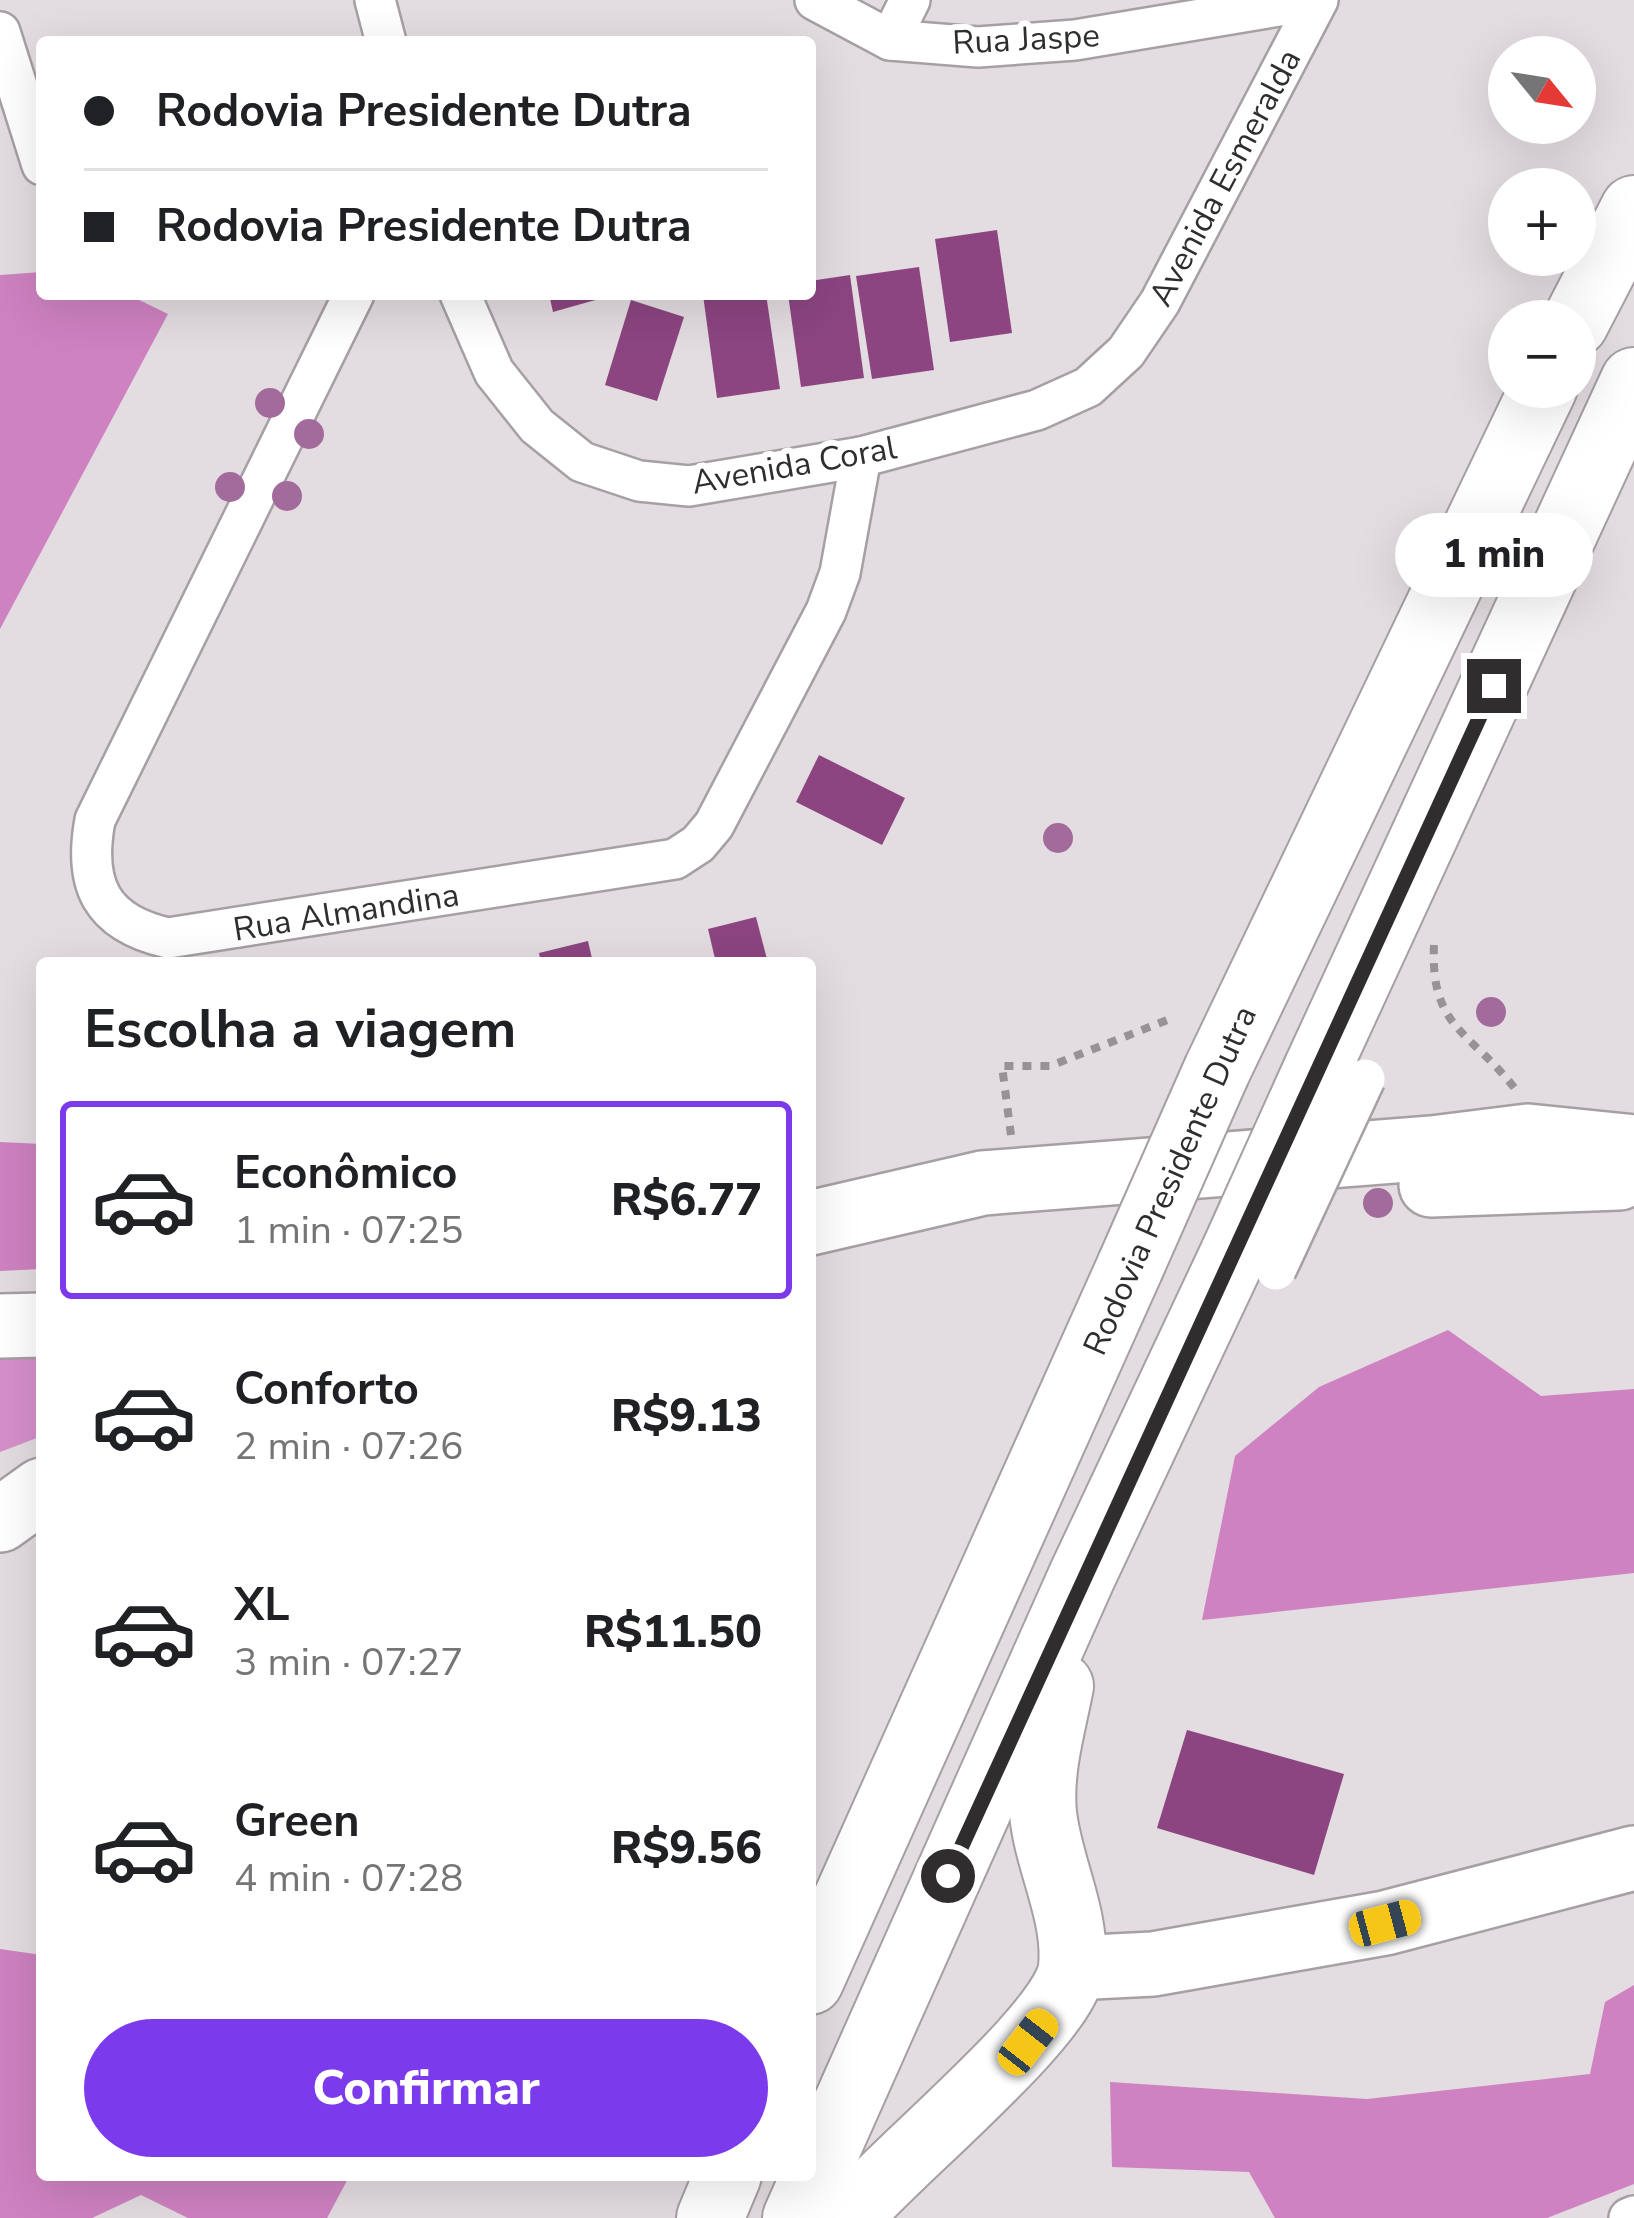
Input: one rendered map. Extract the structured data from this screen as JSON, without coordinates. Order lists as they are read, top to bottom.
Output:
{
  "streets": {
    "highway": ["Rodovia Presidente Dutra"],
    "street": [
      "Rua Jaspe",
      "Avenida Esmeralda",
      "Avenida Coral",
      "Rua Almandina"
    ]
  },
  "crossings": [
    ["Rua Jaspe", "Avenida Esmeralda"],
    ["Avenida Esmeralda", "Avenida Coral"],
    ["Avenida Coral", "Rua Almandina"]
  ],
  "north": "bottom right",
  "page": {
    "map_buttons": ["+", "−"],
    "banner": ["Rodovia Presidente Dutra", "Rodovia Presidente Dutra"],
    "bubble": "1 min",
    "heading": "Escolha a viagem",
    "list": [
      {
        "name": "Econômico",
        "note": "1 min · 07:25",
        "value": "R$6.77"
      },
      {
        "name": "Conforto",
        "note": "2 min · 07:26",
        "value": "R$9.13"
      },
      {
        "name": "XL",
        "note": "3 min · 07:27",
        "value": "R$11.50"
      },
      {
        "name": "Green",
        "note": "4 min · 07:28",
        "value": "R$9.56"
      }
    ],
    "buttons": "Confirmar"
  }
}
